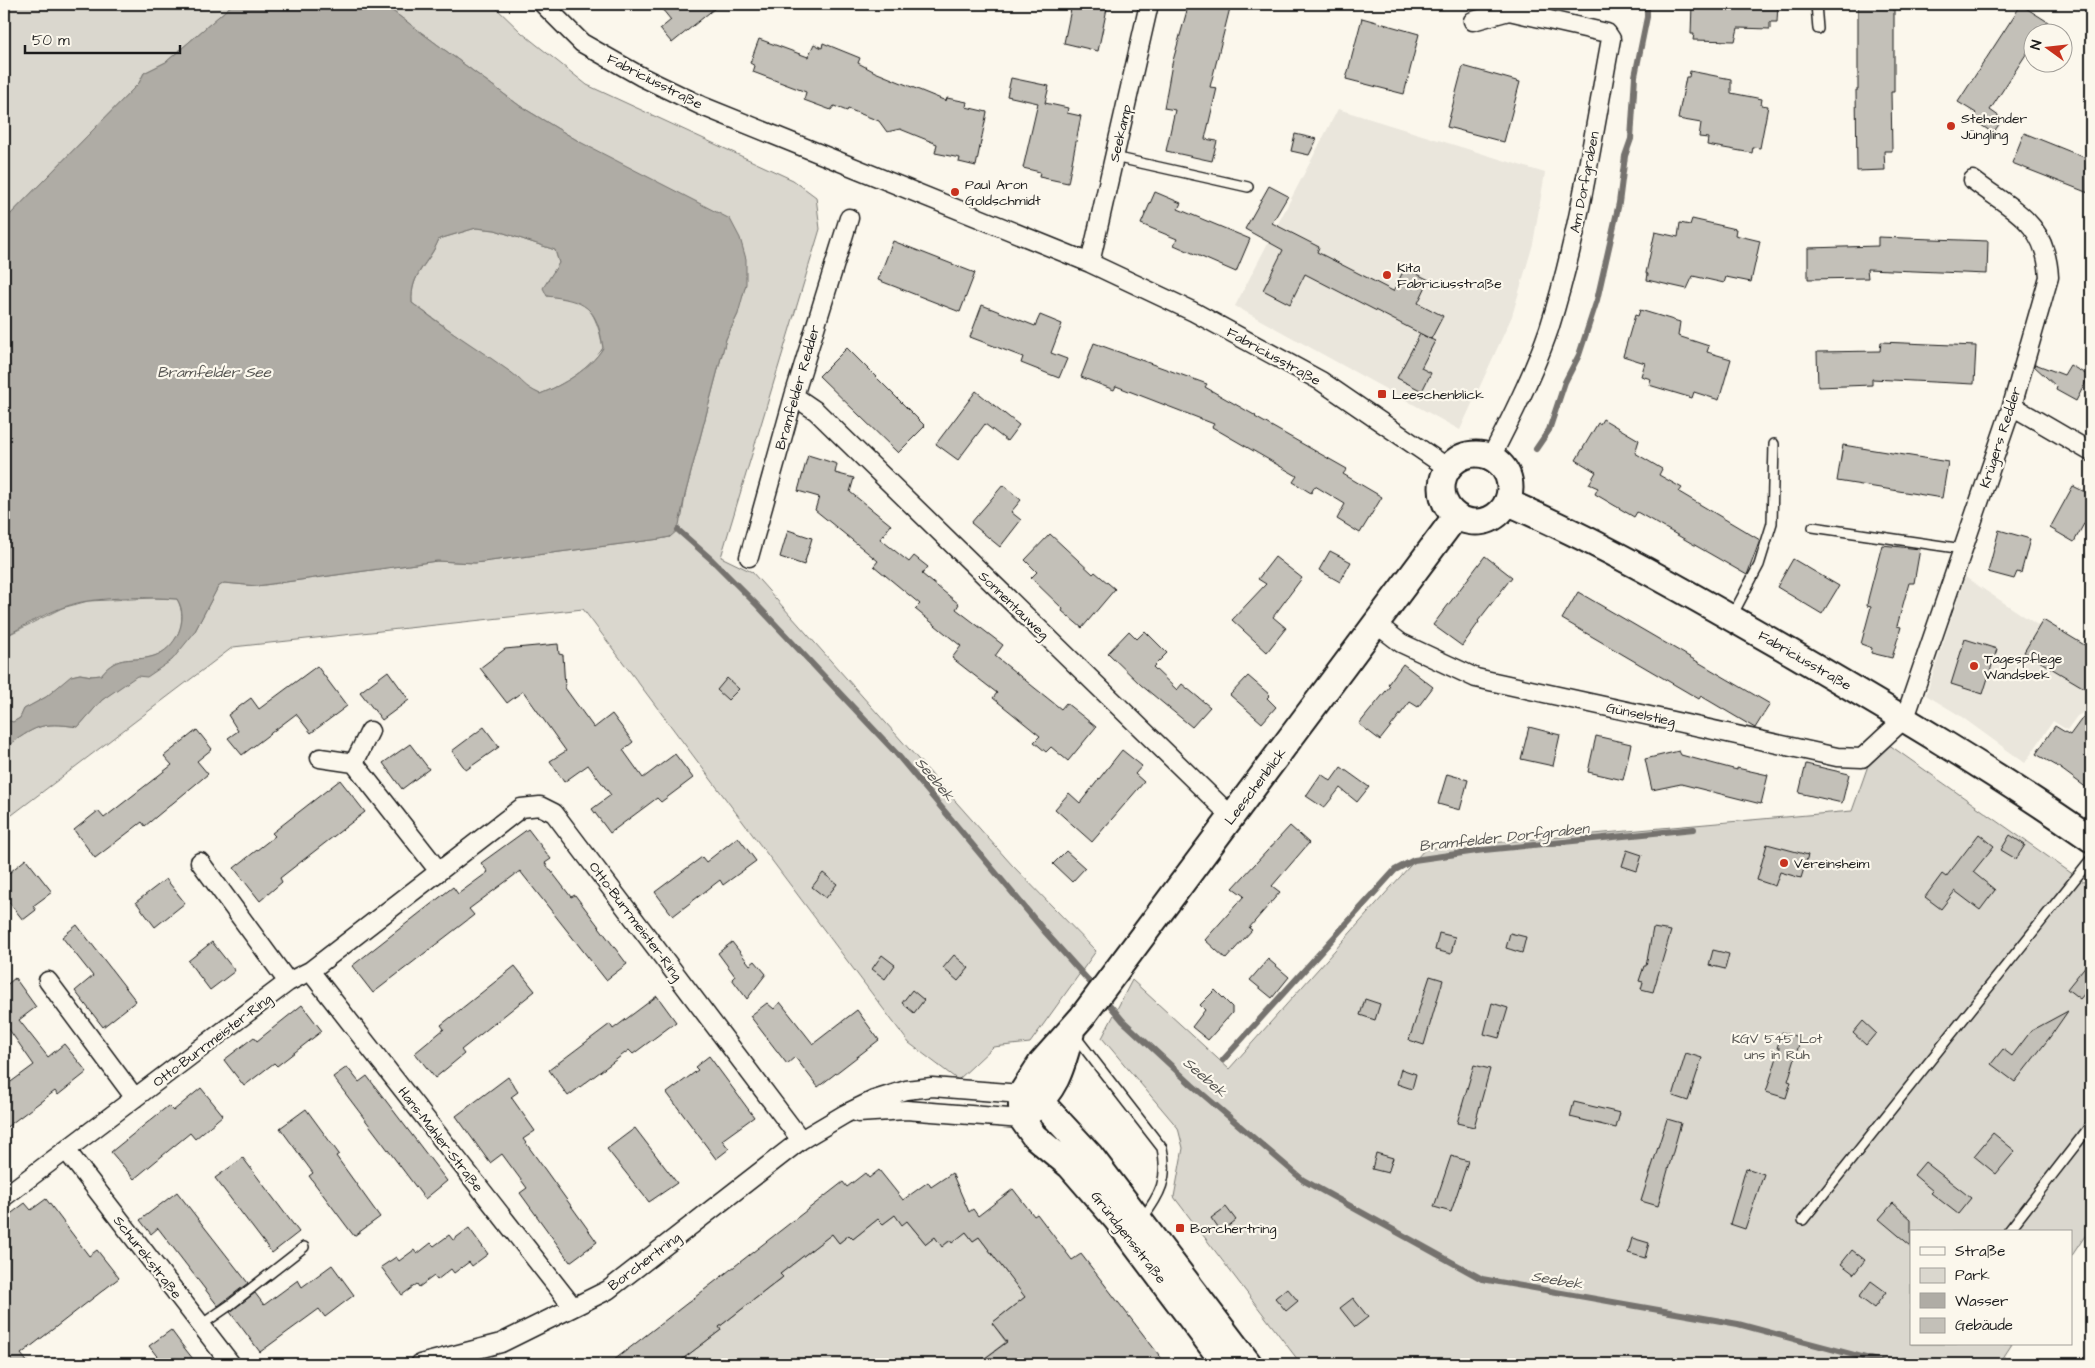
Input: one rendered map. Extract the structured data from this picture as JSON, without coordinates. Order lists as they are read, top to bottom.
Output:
{
  "streets": {
    "street": [
      "Fabriciusstraße",
      "Seekamp",
      "Am Dorfgraben",
      "Bramfelder Redder",
      "Krügers Redder",
      "Sonnentauweg",
      "Günselstieg",
      "Leeschenblick",
      "Otto-Burrmeister-Ring",
      "Hans-Mahler-Straße",
      "Gründgensstraße",
      "Schurekstraße",
      "Borchertring"
    ]
  },
  "crossings": [
    ["Fabriciusstraße", "Seekamp"],
    ["Fabriciusstraße", "Am Dorfgraben"],
    ["Fabriciusstraße", "Krügers Redder"],
    ["Fabriciusstraße", "Günselstieg"],
    ["Fabriciusstraße", "Leeschenblick"],
    ["Am Dorfgraben", "Leeschenblick"],
    ["Bramfelder Redder", "Sonnentauweg"],
    ["Krügers Redder", "Günselstieg"],
    ["Sonnentauweg", "Leeschenblick"],
    ["Günselstieg", "Leeschenblick"],
    ["Leeschenblick", "Gründgensstraße"],
    ["Leeschenblick", "Borchertring"],
    ["Otto-Burrmeister-Ring", "Hans-Mahler-Straße"],
    ["Otto-Burrmeister-Ring", "Schurekstraße"],
    ["Otto-Burrmeister-Ring", "Borchertring"],
    ["Hans-Mahler-Straße", "Borchertring"],
    ["Gründgensstraße", "Borchertring"]
  ],
  "water": ["Bramfelder See", "Seebek", "Bramfelder Dorfgraben"],
  "parks": ["KGV 545 Lot uns in Ruh"],
  "places": {
    "other": [
      "Stehender Jüngling",
      "Paul Aron Goldschmidt",
      "Kita Fabriciusstraße",
      "Tagespflege Wandsbek",
      "Vereinsheim"
    ],
    "transit": ["Leeschenblick", "Borchertring"]
  },
  "legend": [
    "Straße",
    "Park",
    "Wasser",
    "Gebäude"
  ],
  "scale_bar": "50 m",
  "north": "left"
}
